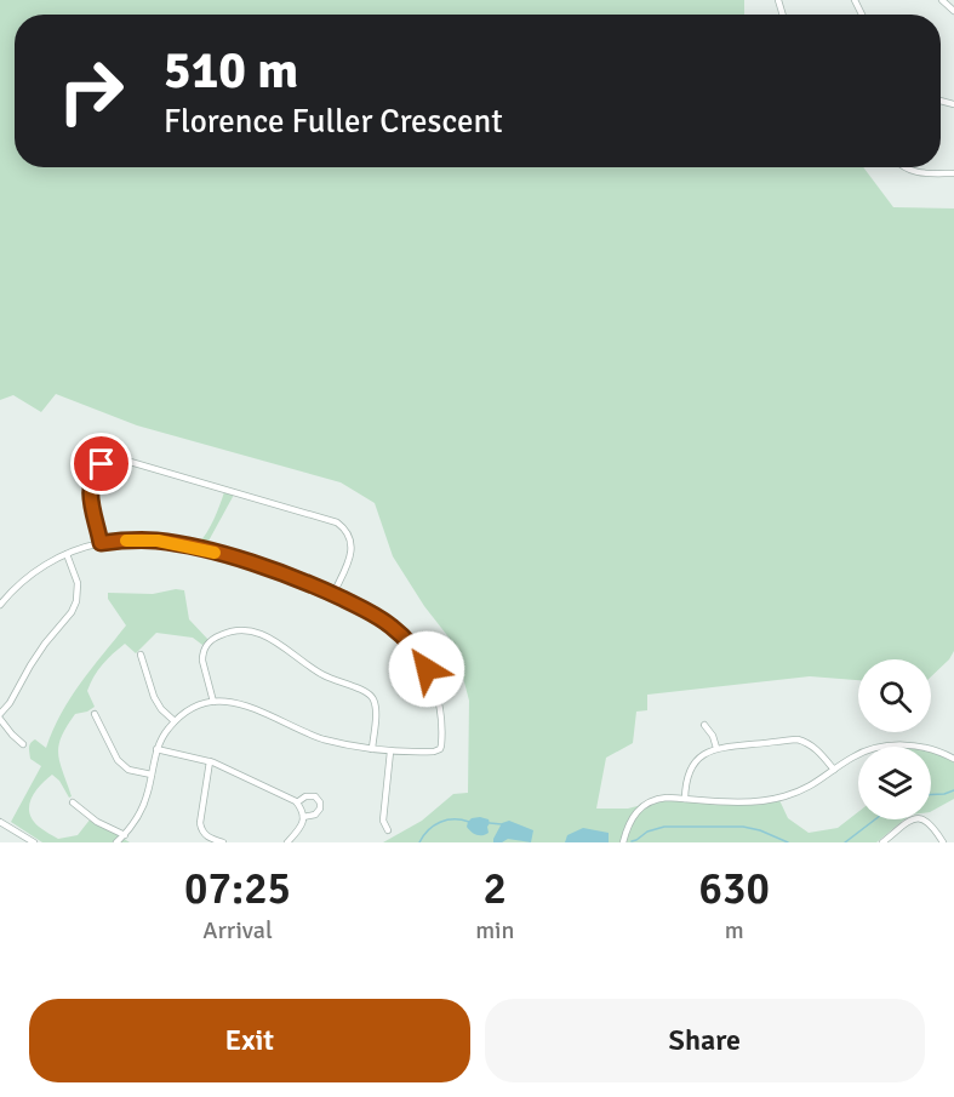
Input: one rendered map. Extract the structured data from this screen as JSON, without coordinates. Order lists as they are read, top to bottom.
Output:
{
  "page": {
    "turn": ["510 m", "Florence Fuller Crescent"],
    "eta": [
      "07:25",
      "Arrival",
      "2",
      "min",
      "630",
      "m"
    ],
    "buttons": ["Exit", "Share"]
  }
}
